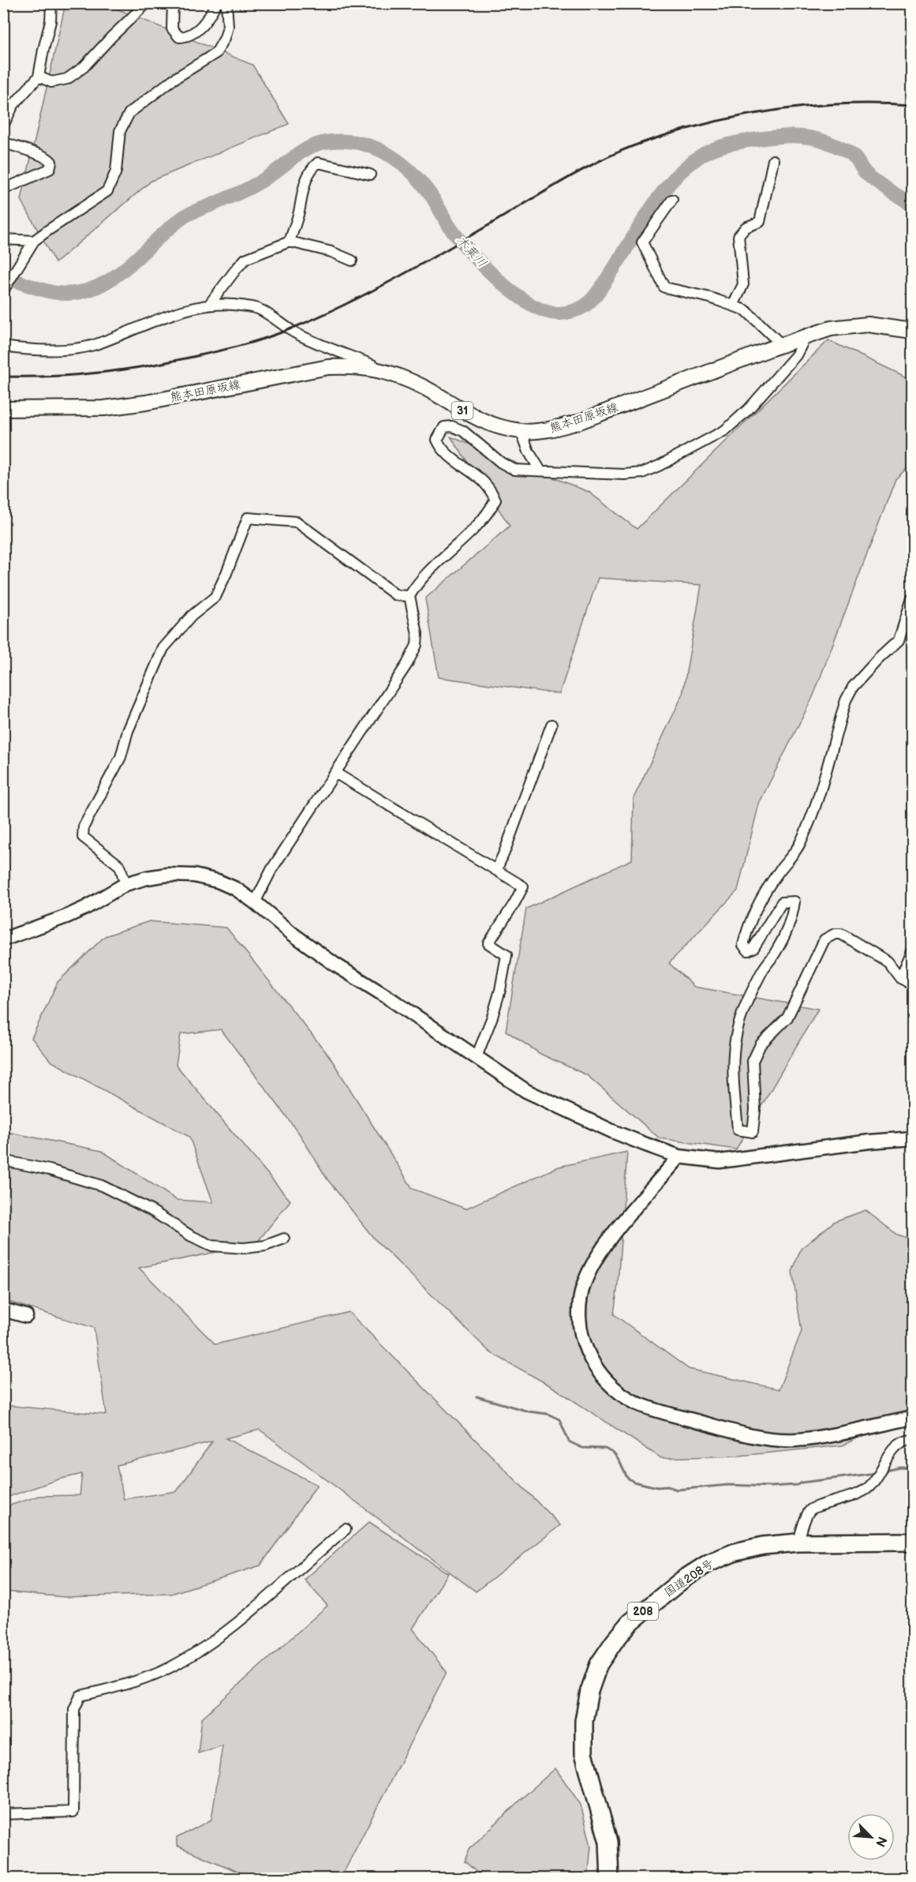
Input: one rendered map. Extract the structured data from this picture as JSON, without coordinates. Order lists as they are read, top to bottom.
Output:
{
  "streets": {
    "highway": ["国道208号", "208"],
    "main road": ["熊本田原坂線", "31"]
  },
  "water": ["木葉川"],
  "north": "bottom right"
}
